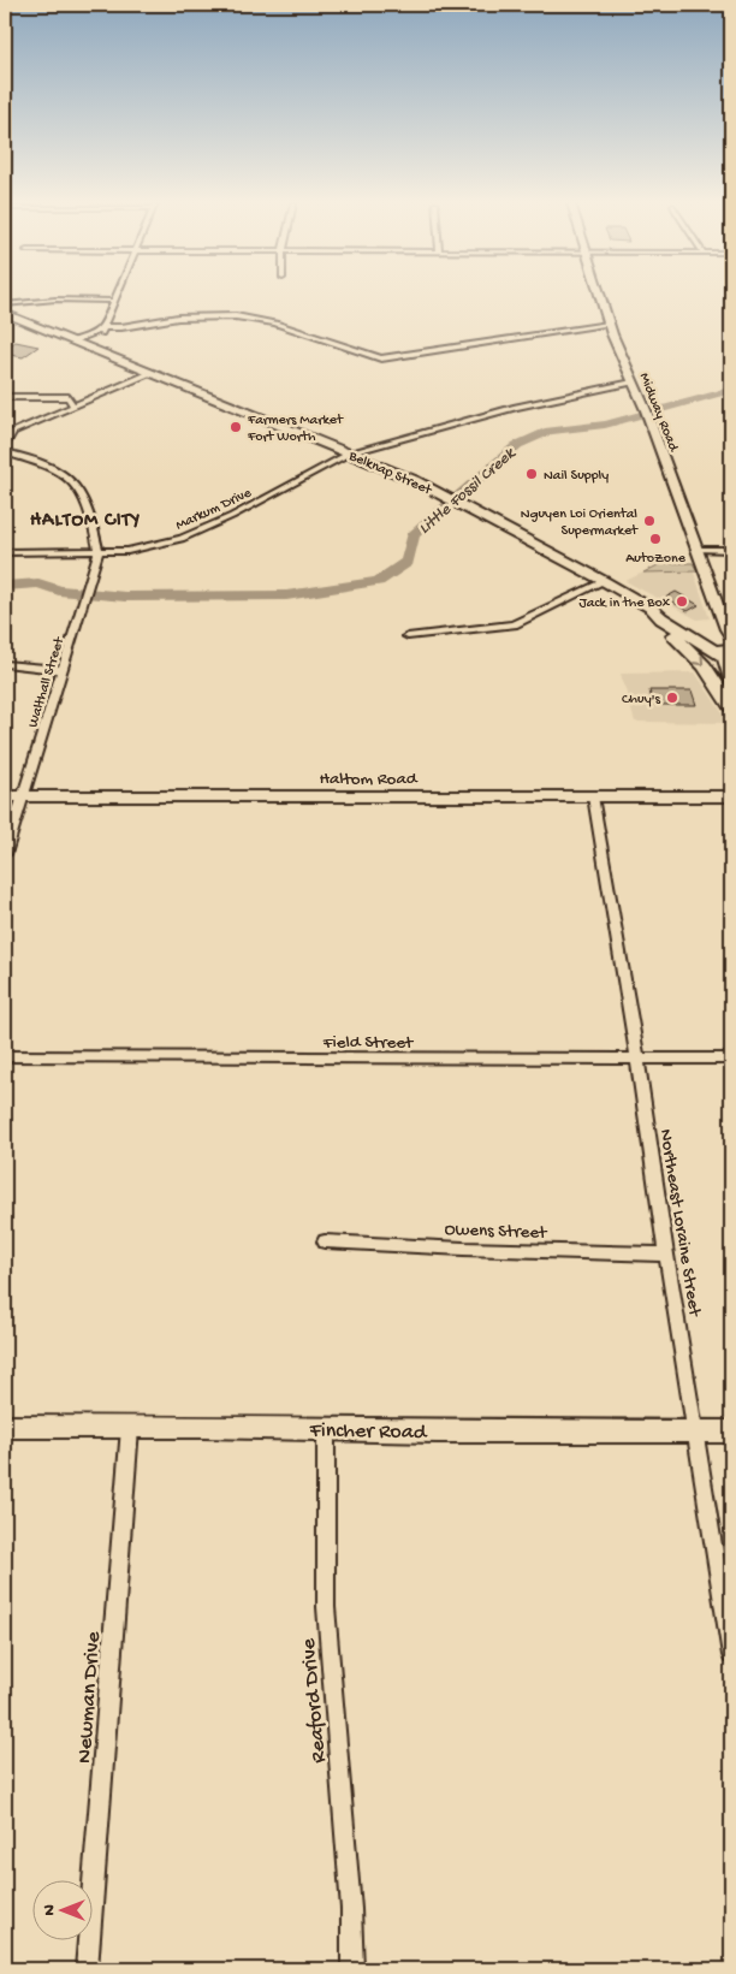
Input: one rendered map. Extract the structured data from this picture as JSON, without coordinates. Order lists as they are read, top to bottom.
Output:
{
  "streets": {
    "main road": [
      "Midway Road",
      "Belknap Street",
      "Haltom Road",
      "Fincher Road"
    ],
    "street": [
      "Markum Drive",
      "Walthall Street",
      "Field Street",
      "Northeast Loraine Street",
      "Owens Street",
      "Newman Drive",
      "Reaford Drive"
    ]
  },
  "crossings": [
    ["Midway Road", "Belknap Street"],
    ["Midway Road", "Markum Drive"],
    ["Belknap Street", "Markum Drive"],
    ["Markum Drive", "Walthall Street"],
    ["Walthall Street", "Haltom Road"],
    ["Haltom Road", "Northeast Loraine Street"],
    ["Field Street", "Northeast Loraine Street"],
    ["Northeast Loraine Street", "Owens Street"],
    ["Northeast Loraine Street", "Fincher Road"],
    ["Fincher Road", "Newman Drive"],
    ["Fincher Road", "Reaford Drive"]
  ],
  "districts": ["HALTOM CITY"],
  "water": ["Little Fossil Creek"],
  "places": [
    "Farmers Market Fort Worth",
    "Nail Supply",
    "Nguyen Loi Oriental Supermarket",
    "AutoZone",
    "Jack in the Box",
    "Chuy's"
  ],
  "north": "left"
}
